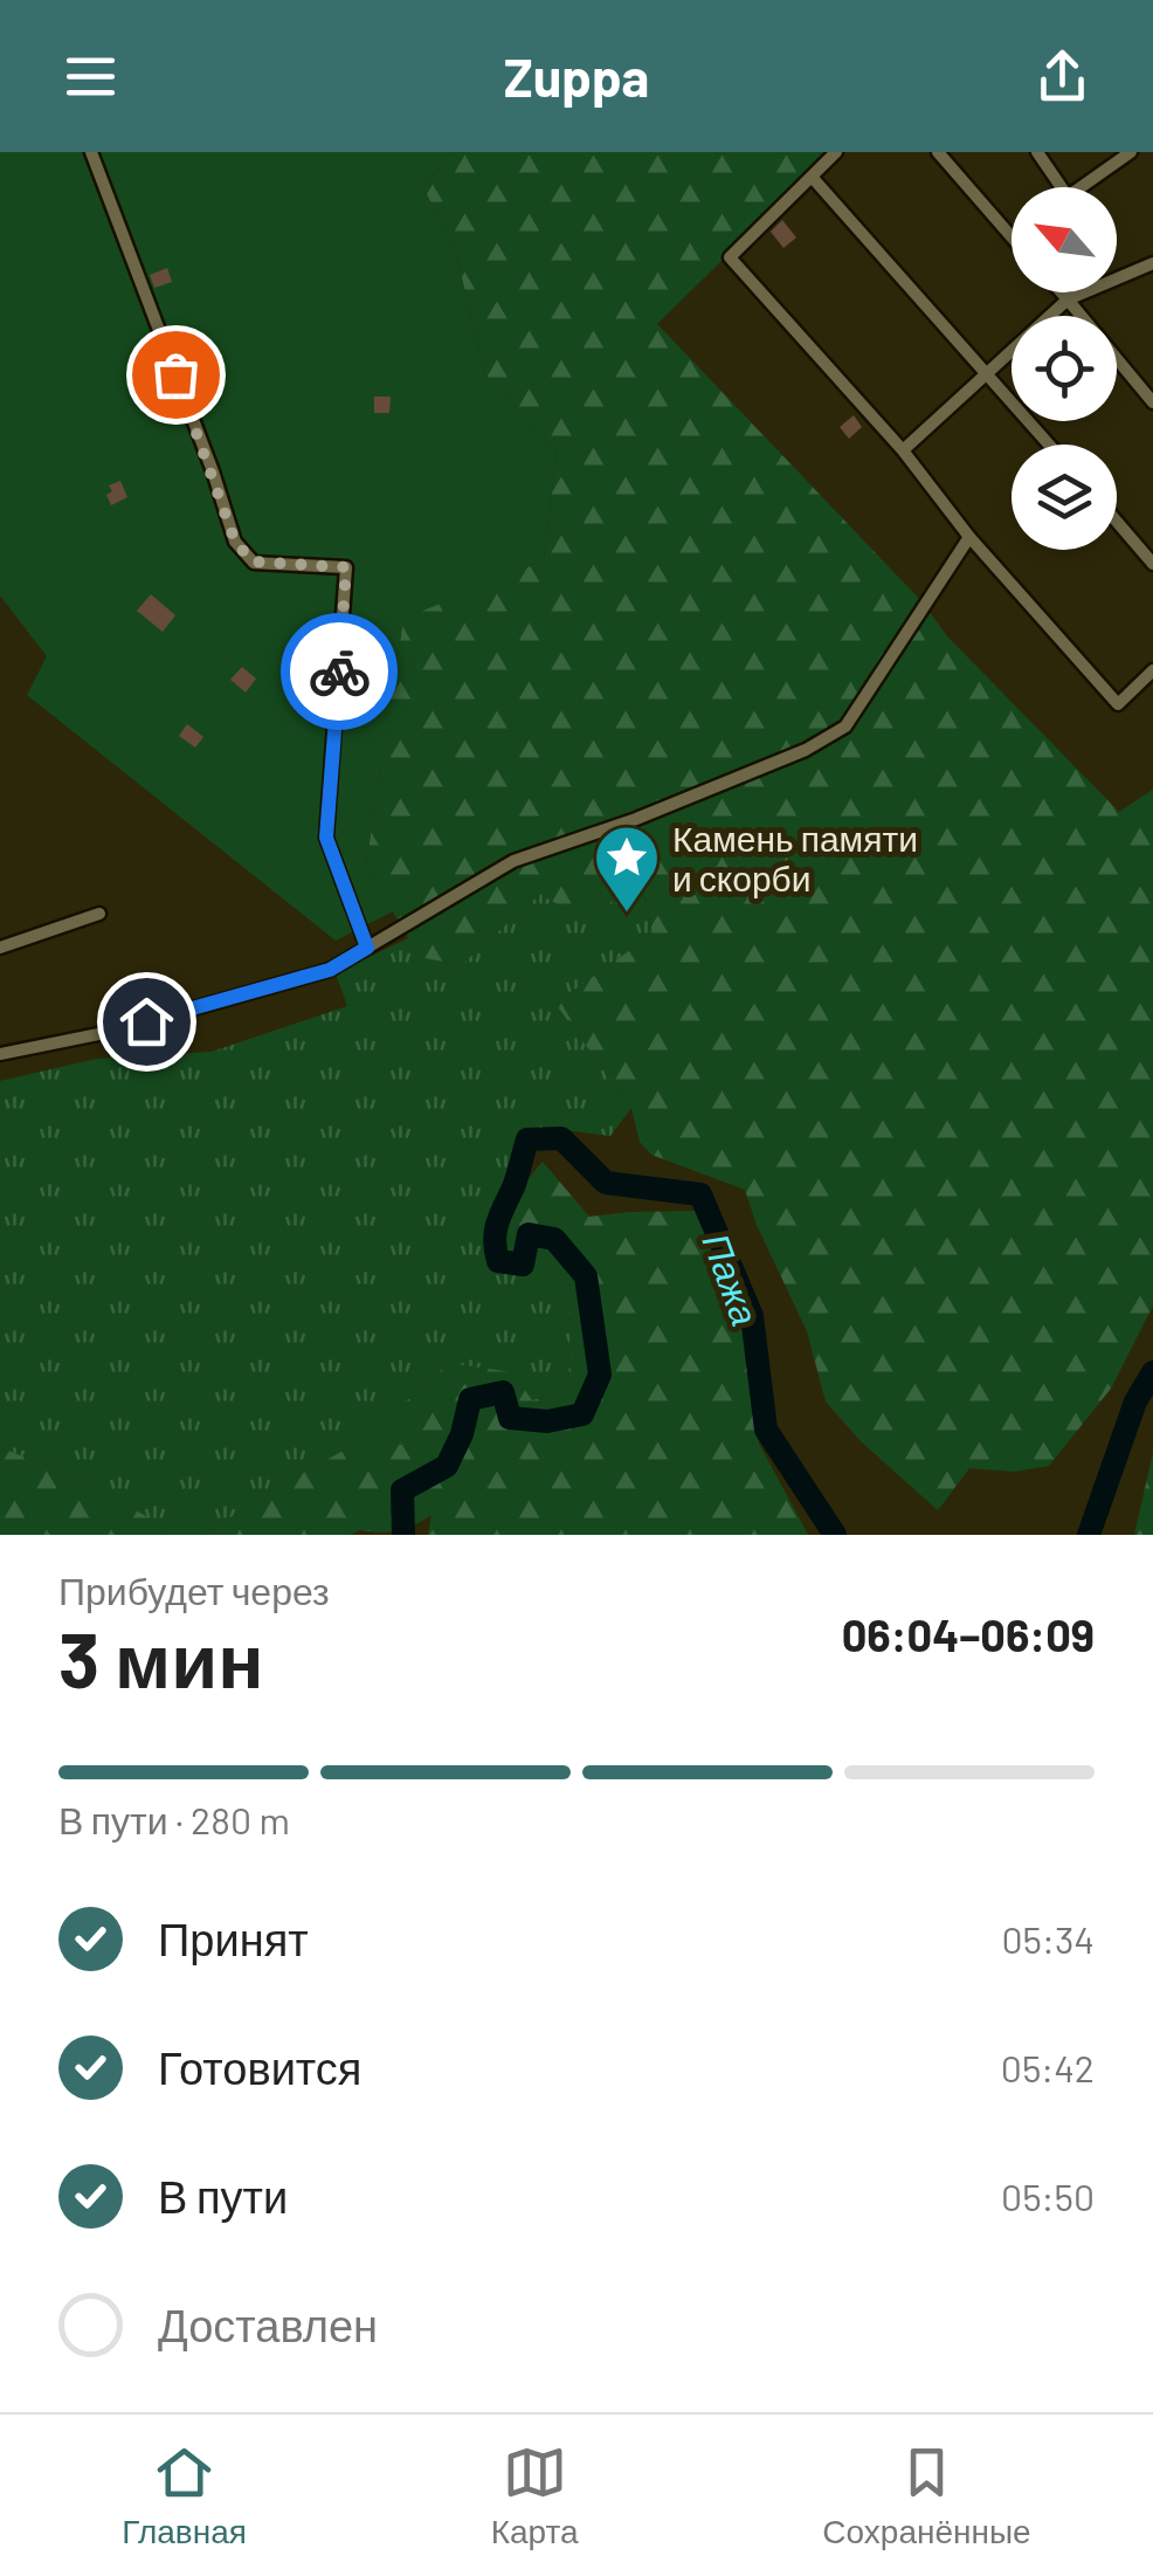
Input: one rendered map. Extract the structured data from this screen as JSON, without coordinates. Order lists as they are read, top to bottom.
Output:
{
  "water": ["Пажа"],
  "places": {
    "place": ["Камень памяти и скорби"]
  },
  "north": "top left",
  "page": {
    "header": "Zuppa",
    "heading": ["3 мин", "Прибудет через", "06:04–06:09"],
    "bar": "В пути · 280 m",
    "list": [
      ["Принят", "05:34"],
      ["Готовится", "05:42"],
      ["В пути", "05:50"],
      "Доставлен"
    ],
    "tabs": ["Главная", "Карта", "Сохранённые"]
  }
}
